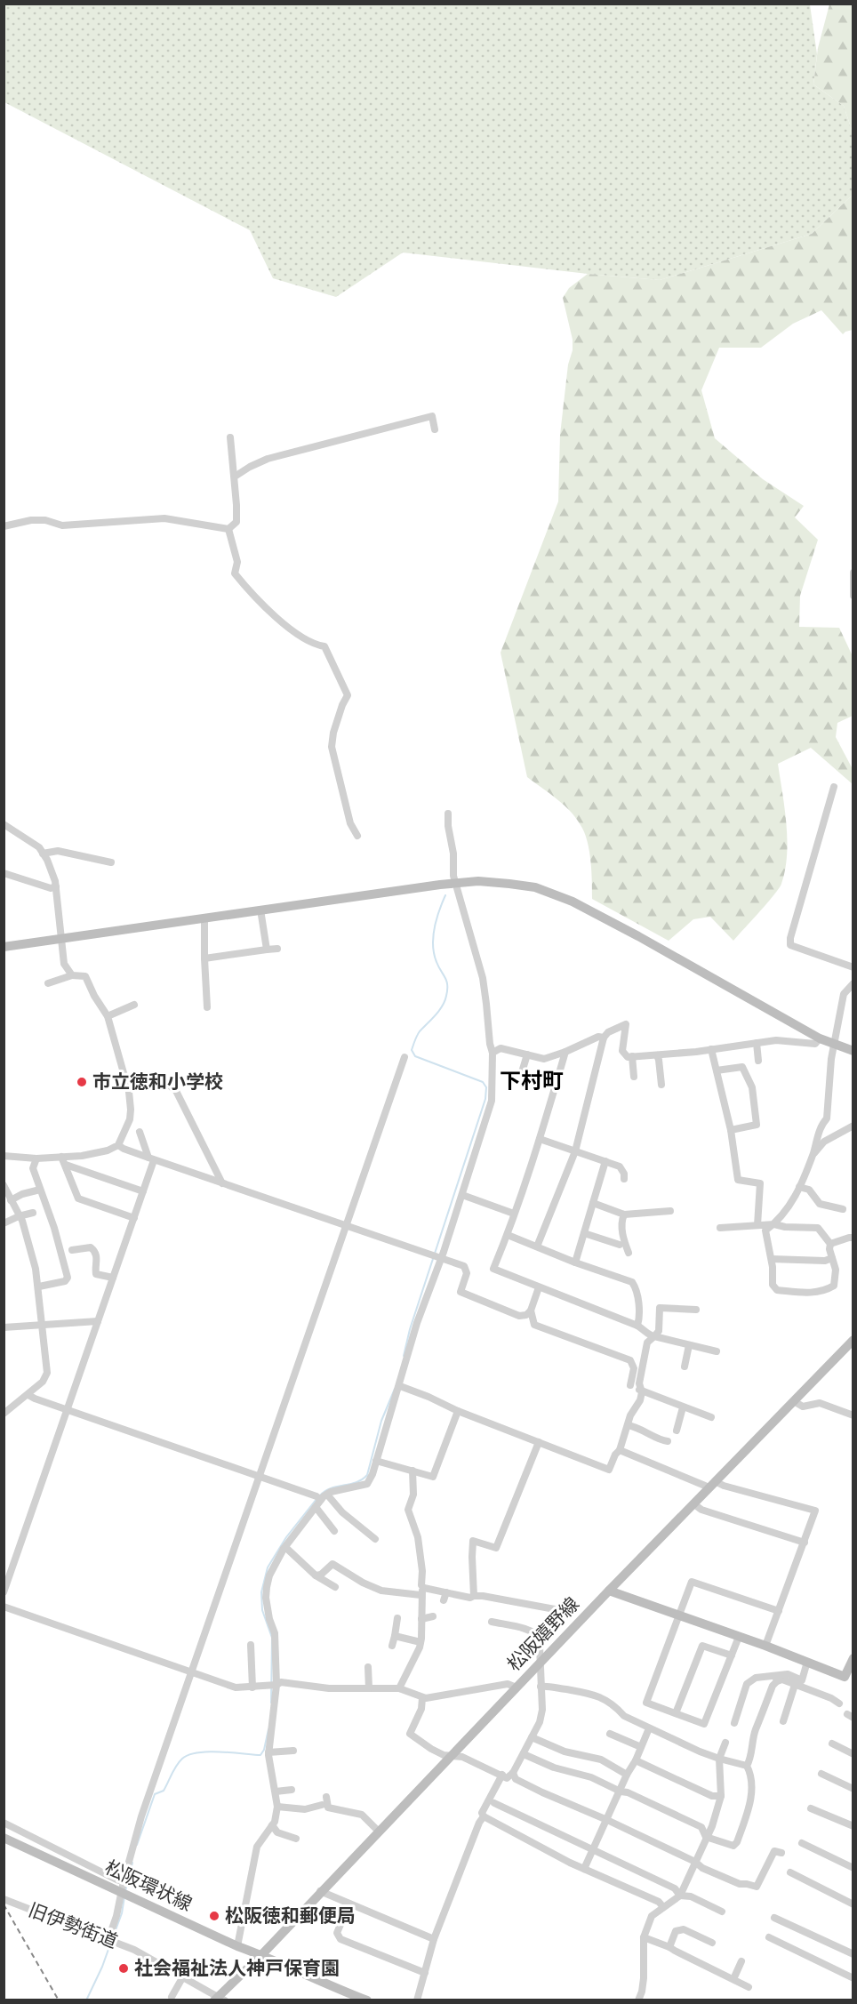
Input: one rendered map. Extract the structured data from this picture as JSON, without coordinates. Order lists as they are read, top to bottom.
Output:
{
  "streets": {
    "main road": ["松阪嬉野線", "松阪環状線"],
    "street": ["旧伊勢街道"]
  },
  "crossings": [
    ["松阪嬉野線", "松阪環状線"],
    ["松阪嬉野線", "旧伊勢街道"]
  ],
  "districts": ["下村町"],
  "places": ["市立徳和小学校", "松阪徳和郵便局", "社会福祉法人神戸保育園"]
}
